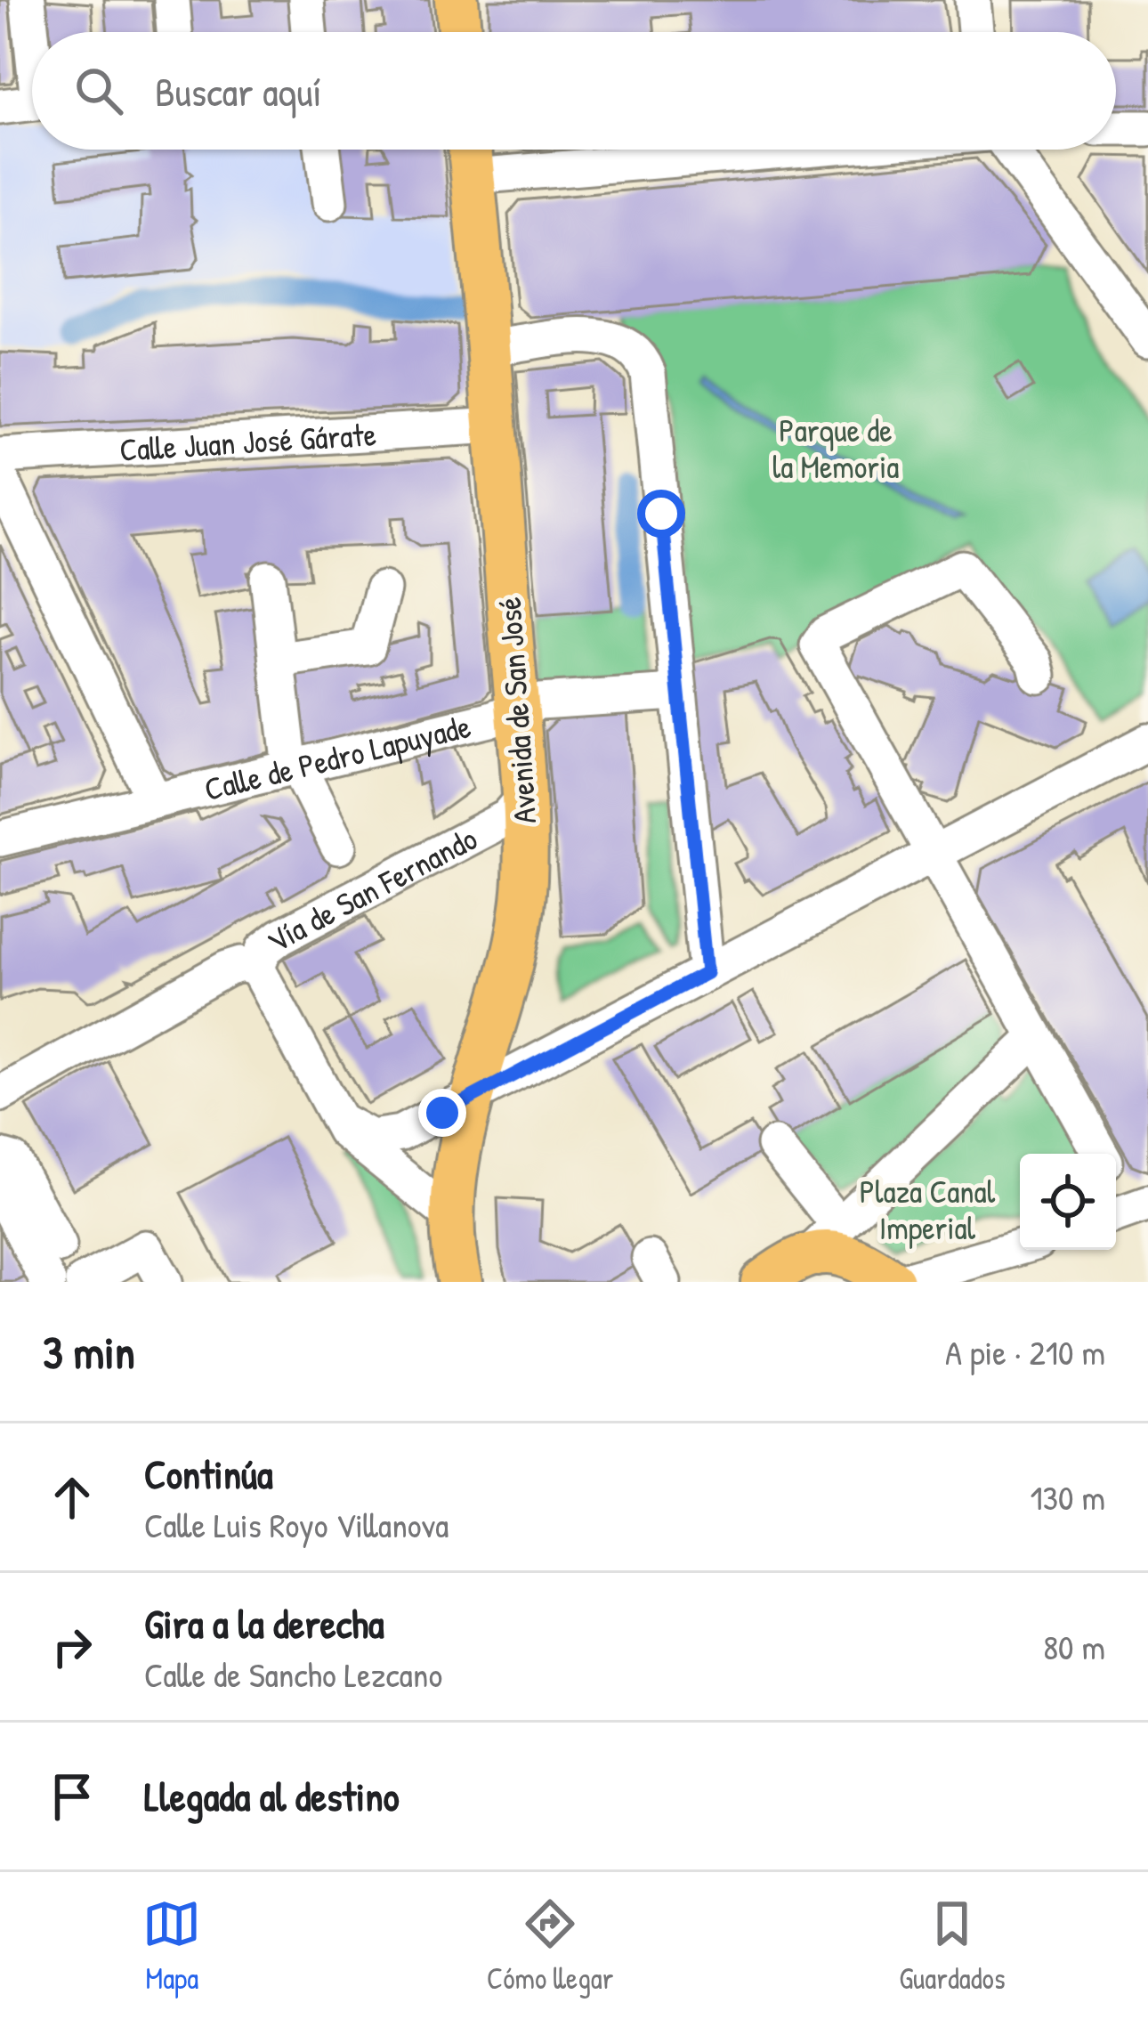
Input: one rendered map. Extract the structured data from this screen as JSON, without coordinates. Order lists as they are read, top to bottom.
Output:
{
  "streets": {
    "main road": ["Avenida de San José"],
    "street": ["Calle Juan José Gárate", "Calle de Pedro Lapuyade", "Vía de San Fernando"]
  },
  "crossings": [
    ["Calle Juan José Gárate", "Avenida de San José"],
    ["Avenida de San José", "Calle de Pedro Lapuyade"],
    ["Avenida de San José", "Vía de San Fernando"]
  ],
  "parks": ["Parque de la Memoria", "Plaza Canal Imperial"],
  "page": {
    "search": "Buscar aquí",
    "heading": ["3 min", "A pie · 210 m"],
    "list": [
      ["Continúa", "Calle Luis Royo Villanova", "130 m"],
      ["Gira a la derecha", "Calle de Sancho Lezcano", "80 m"],
      "Llegada al destino"
    ],
    "nav": ["Mapa", "Cómo llegar", "Guardados"]
  }
}
